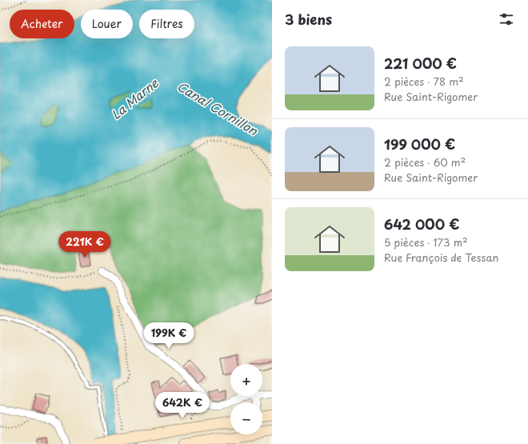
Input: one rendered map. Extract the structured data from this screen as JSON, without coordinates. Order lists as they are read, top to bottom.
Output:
{
  "water": ["La Marne", "Canal Cornillon"],
  "page": {
    "heading": "3 biens",
    "chip": ["Acheter", "Louer", "Filtres"],
    "list": [
      {
        "name": "221 000 €",
        "note": "2 pièces · 78 m² · Rue Saint-Rigomer"
      },
      {
        "name": "199 000 €",
        "note": "2 pièces · 60 m² · Rue Saint-Rigomer"
      },
      {
        "name": "642 000 €",
        "note": "5 pièces · 173 m² · Rue François de Tessan"
      }
    ],
    "price": ["221K €", "199K €", "642K €"],
    "map_buttons": ["+", "−"]
  }
}
